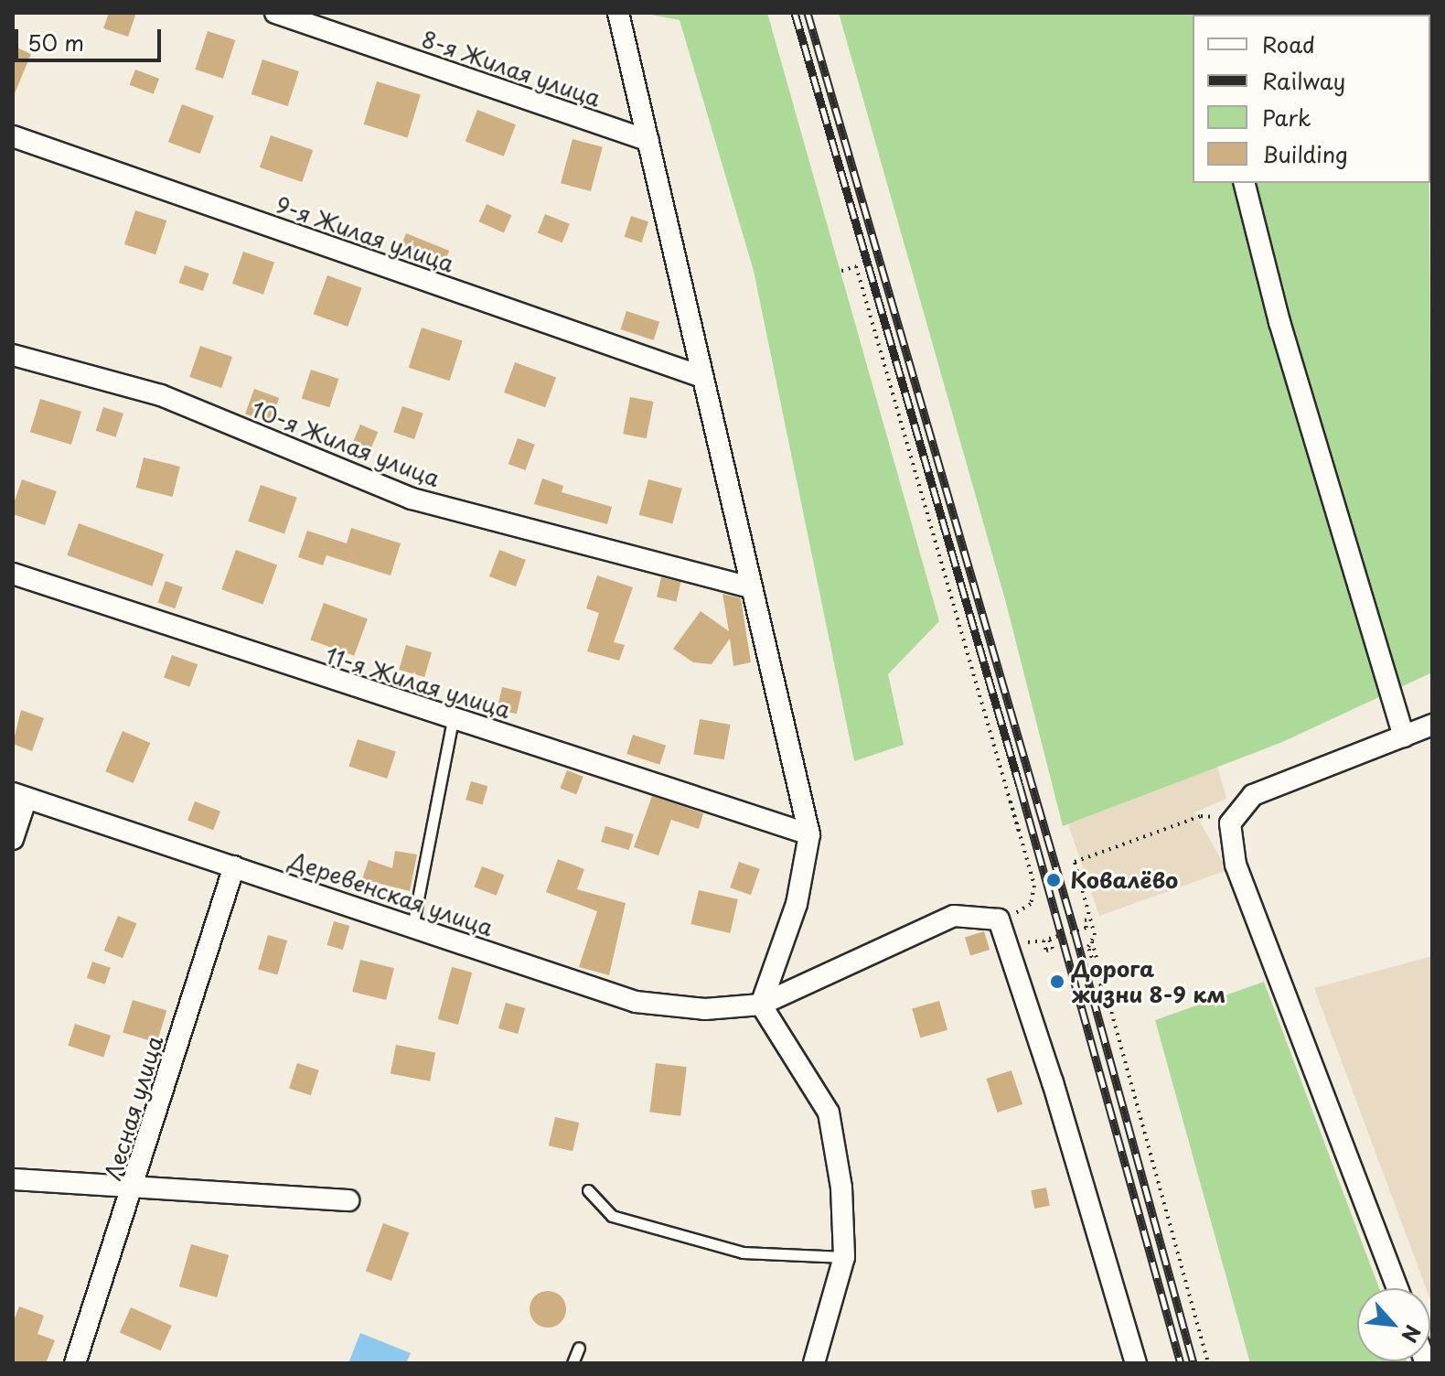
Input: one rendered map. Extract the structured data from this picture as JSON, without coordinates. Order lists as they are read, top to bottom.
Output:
{
  "streets": {
    "street": [
      "8-я Жилая улица",
      "9-я Жилая улица",
      "10-я Жилая улица",
      "11-я Жилая улица",
      "Деревенская улица",
      "Лесная улица"
    ]
  },
  "crossings": [
    ["Деревенская улица", "Лесная улица"]
  ],
  "places": ["Ковалёво", "Дорога жизни 8-9 км"],
  "legend": [
    "Road",
    "Railway",
    "Park",
    "Building"
  ],
  "scale_bar": "50 m",
  "north": "bottom right"
}
